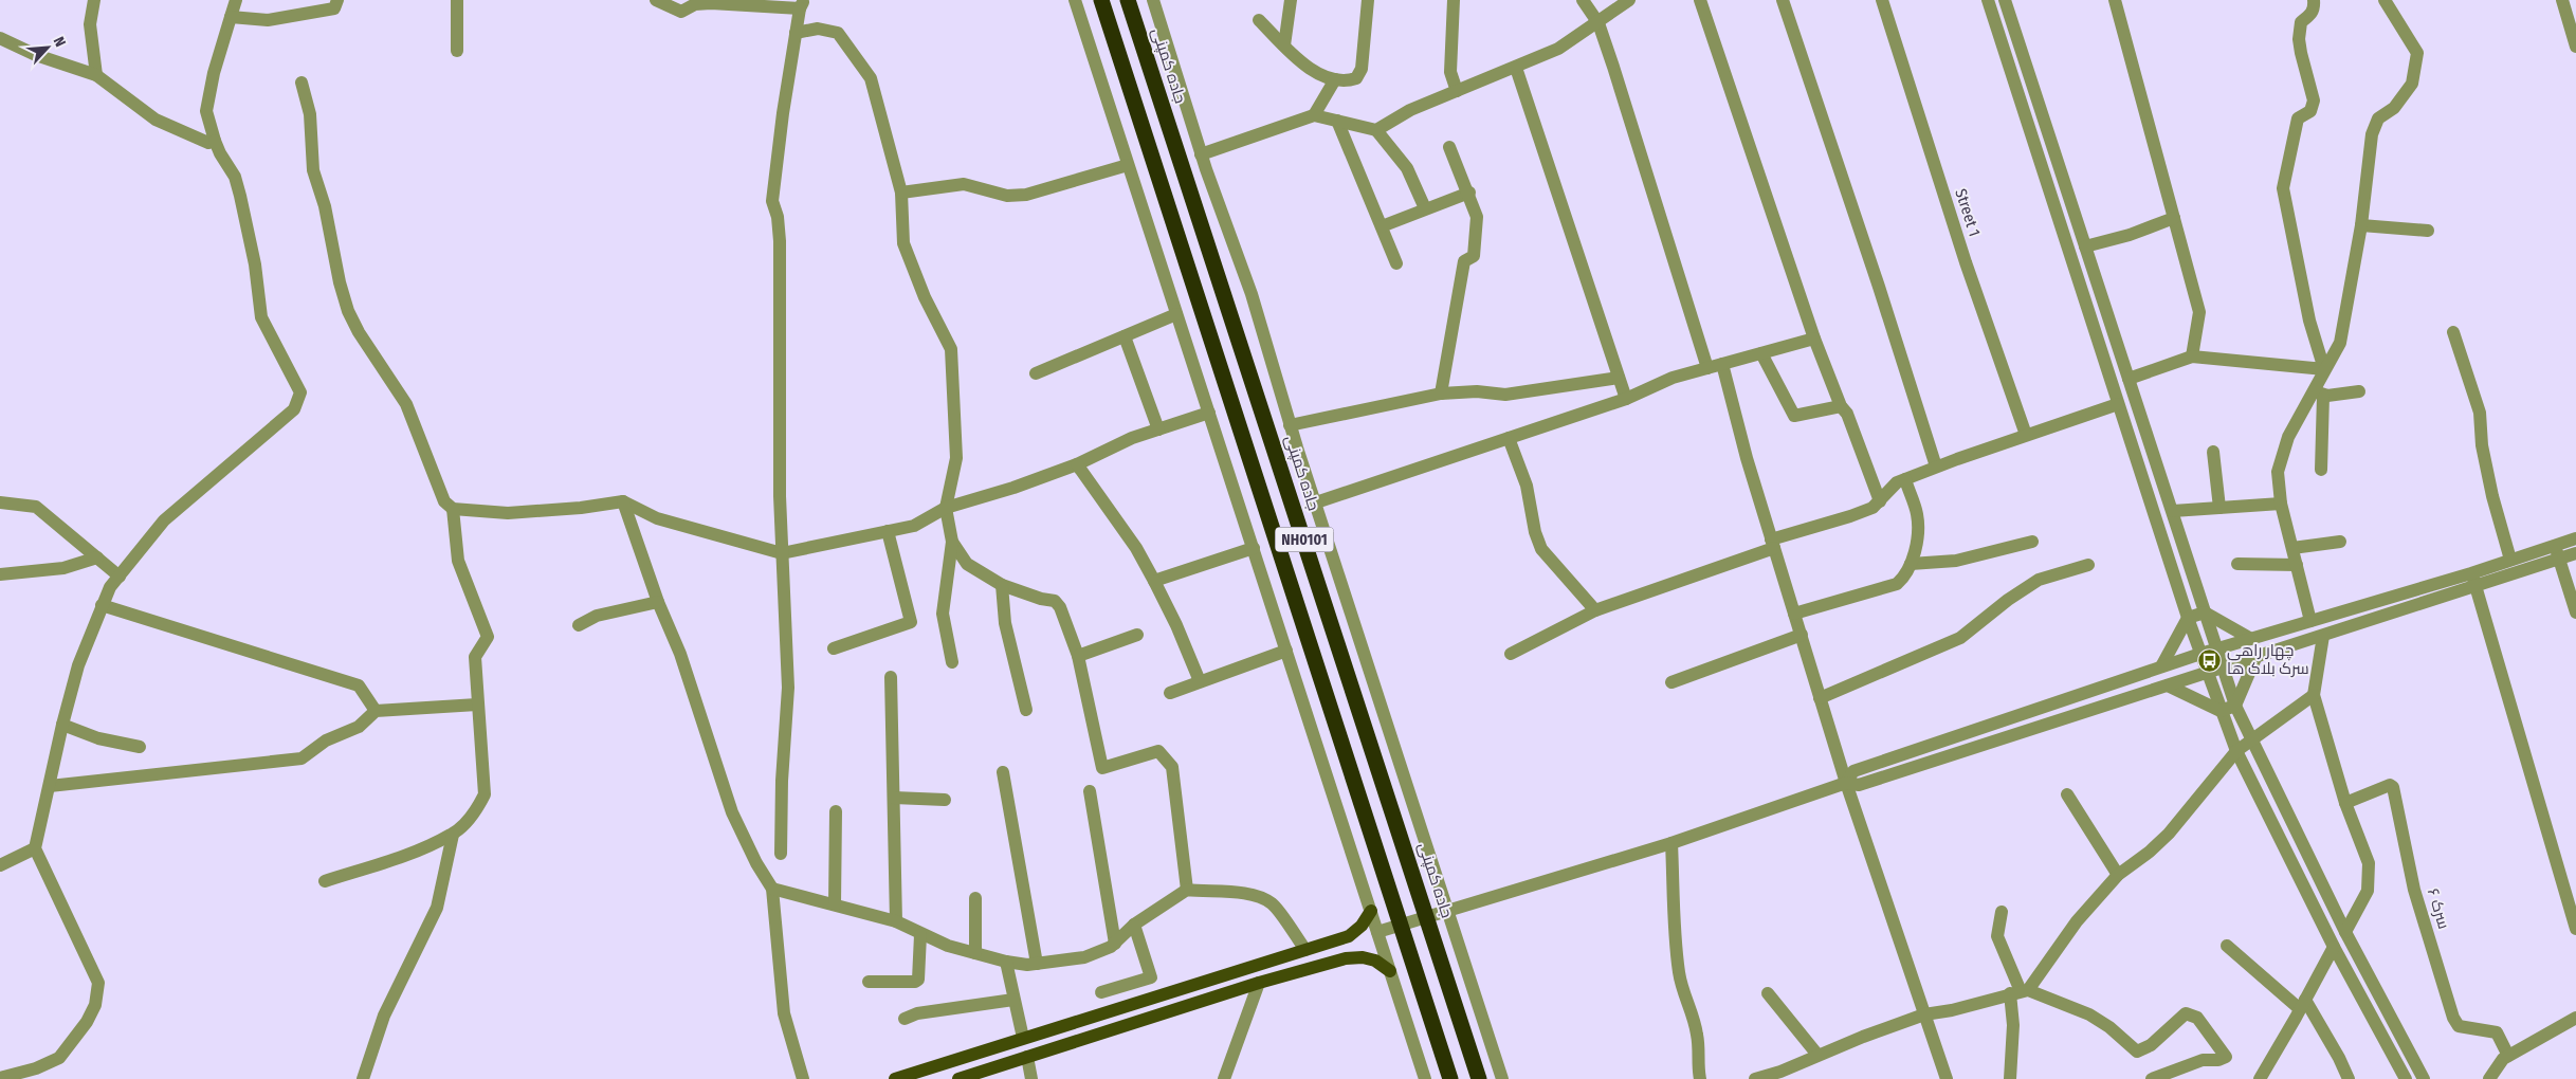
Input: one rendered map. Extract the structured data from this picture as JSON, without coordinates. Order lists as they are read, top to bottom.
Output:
{
  "streets": {
    "highway": ["جاده کمپنی", "NH0101"],
    "street": ["Street 1", "سرک ۶"]
  },
  "places": {
    "bus stop": ["چهار راهی سرک بلاک ها"]
  },
  "north": "top right"
}
